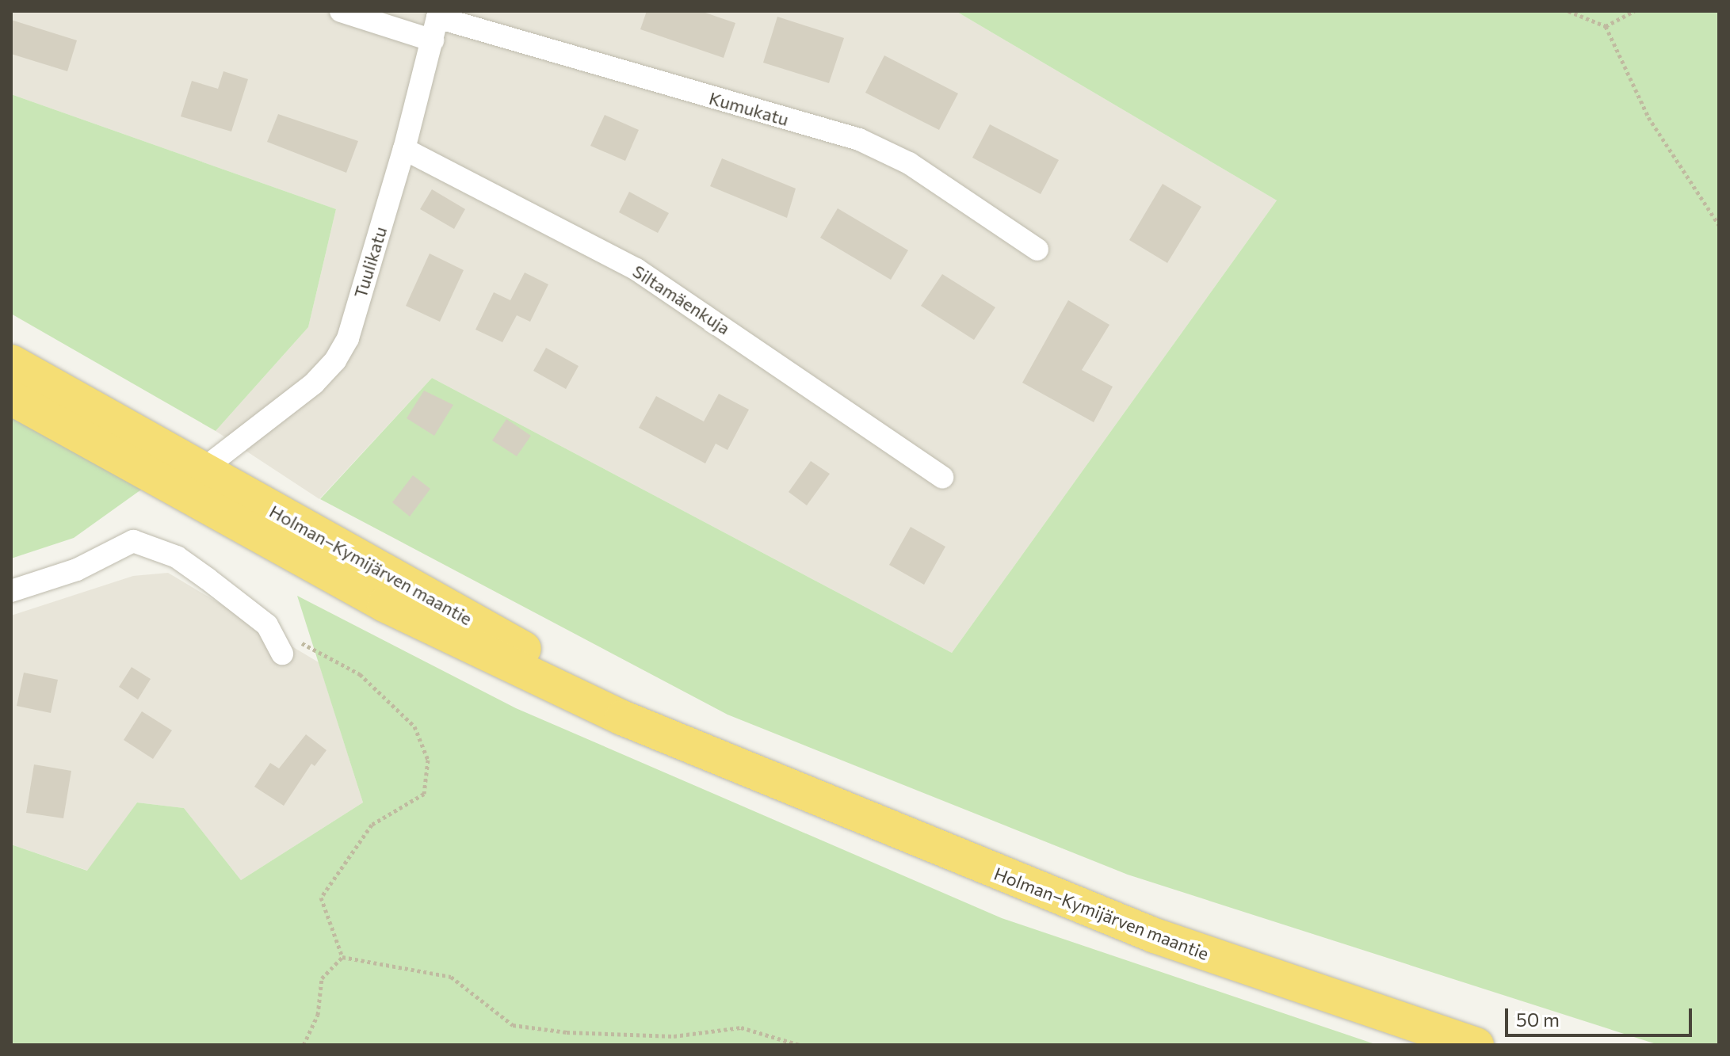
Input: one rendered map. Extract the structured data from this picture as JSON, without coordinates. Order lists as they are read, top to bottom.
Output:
{
  "streets": {
    "highway": ["Holman–Kymijärven maantie"],
    "street": ["Kumukatu", "Tuulikatu", "Siltamäenkuja"]
  },
  "crossings": [
    ["Kumukatu", "Tuulikatu"],
    ["Tuulikatu", "Siltamäenkuja"]
  ],
  "scale_bar": "50 m"
}
